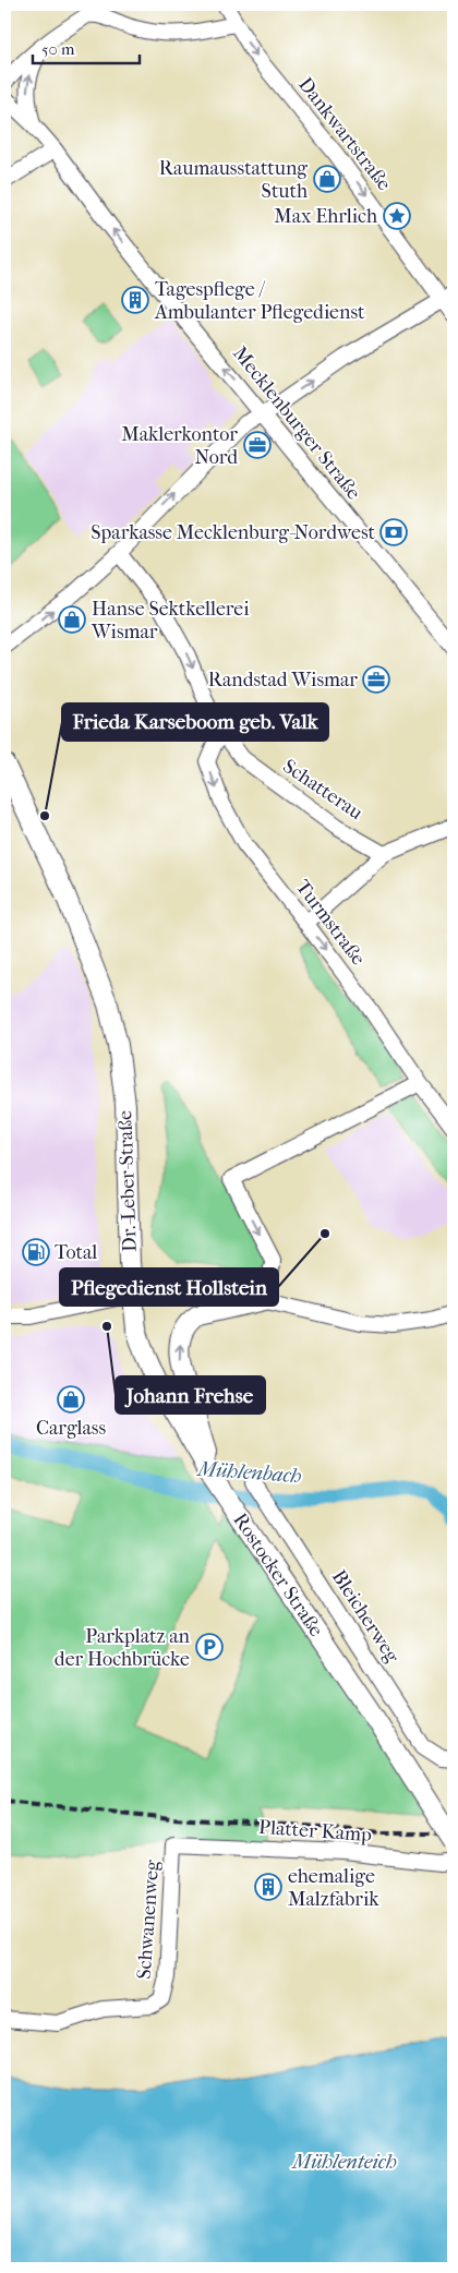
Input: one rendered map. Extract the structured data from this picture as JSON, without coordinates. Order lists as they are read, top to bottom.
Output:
{
  "streets": {
    "main road": ["Dr.-Leber-Straße", "Rostocker Straße"],
    "street": [
      "Dankwartstraße",
      "Mecklenburger Straße",
      "Schatterau",
      "Turmstraße",
      "Bleicherweg",
      "Platter Kamp",
      "Schwanenweg"
    ]
  },
  "crossings": [
    ["Schatterau", "Turmstraße"],
    ["Dr.-Leber-Straße", "Rostocker Straße"],
    ["Platter Kamp", "Schwanenweg"]
  ],
  "one_way": [
    "Dankwartstraße",
    "Mecklenburger Straße",
    "Schatterau",
    "Turmstraße"
  ],
  "water": ["Mühlenbach", "Mühlenteich"],
  "places": {
    "shop": ["Raumausstattung Stuth", "Hanse Sektkellerei Wismar", "Carglass"],
    "place": ["Max Ehrlich"],
    "building": ["Tagespflege / Ambulanter Pflegedienst", "ehemalige Malzfabrik"],
    "office": ["Maklerkontor Nord", "Randstad Wismar"],
    "bank": ["Sparkasse Mecklenburg-Nordwest"],
    "other": ["Frieda Karseboom geb. Valk", "Pflegedienst Hollstein", "Johann Frehse"],
    "fuel station": ["Total"],
    "parking": ["Parkplatz an der Hochbrücke"]
  },
  "scale_bar": "50 m"
}
